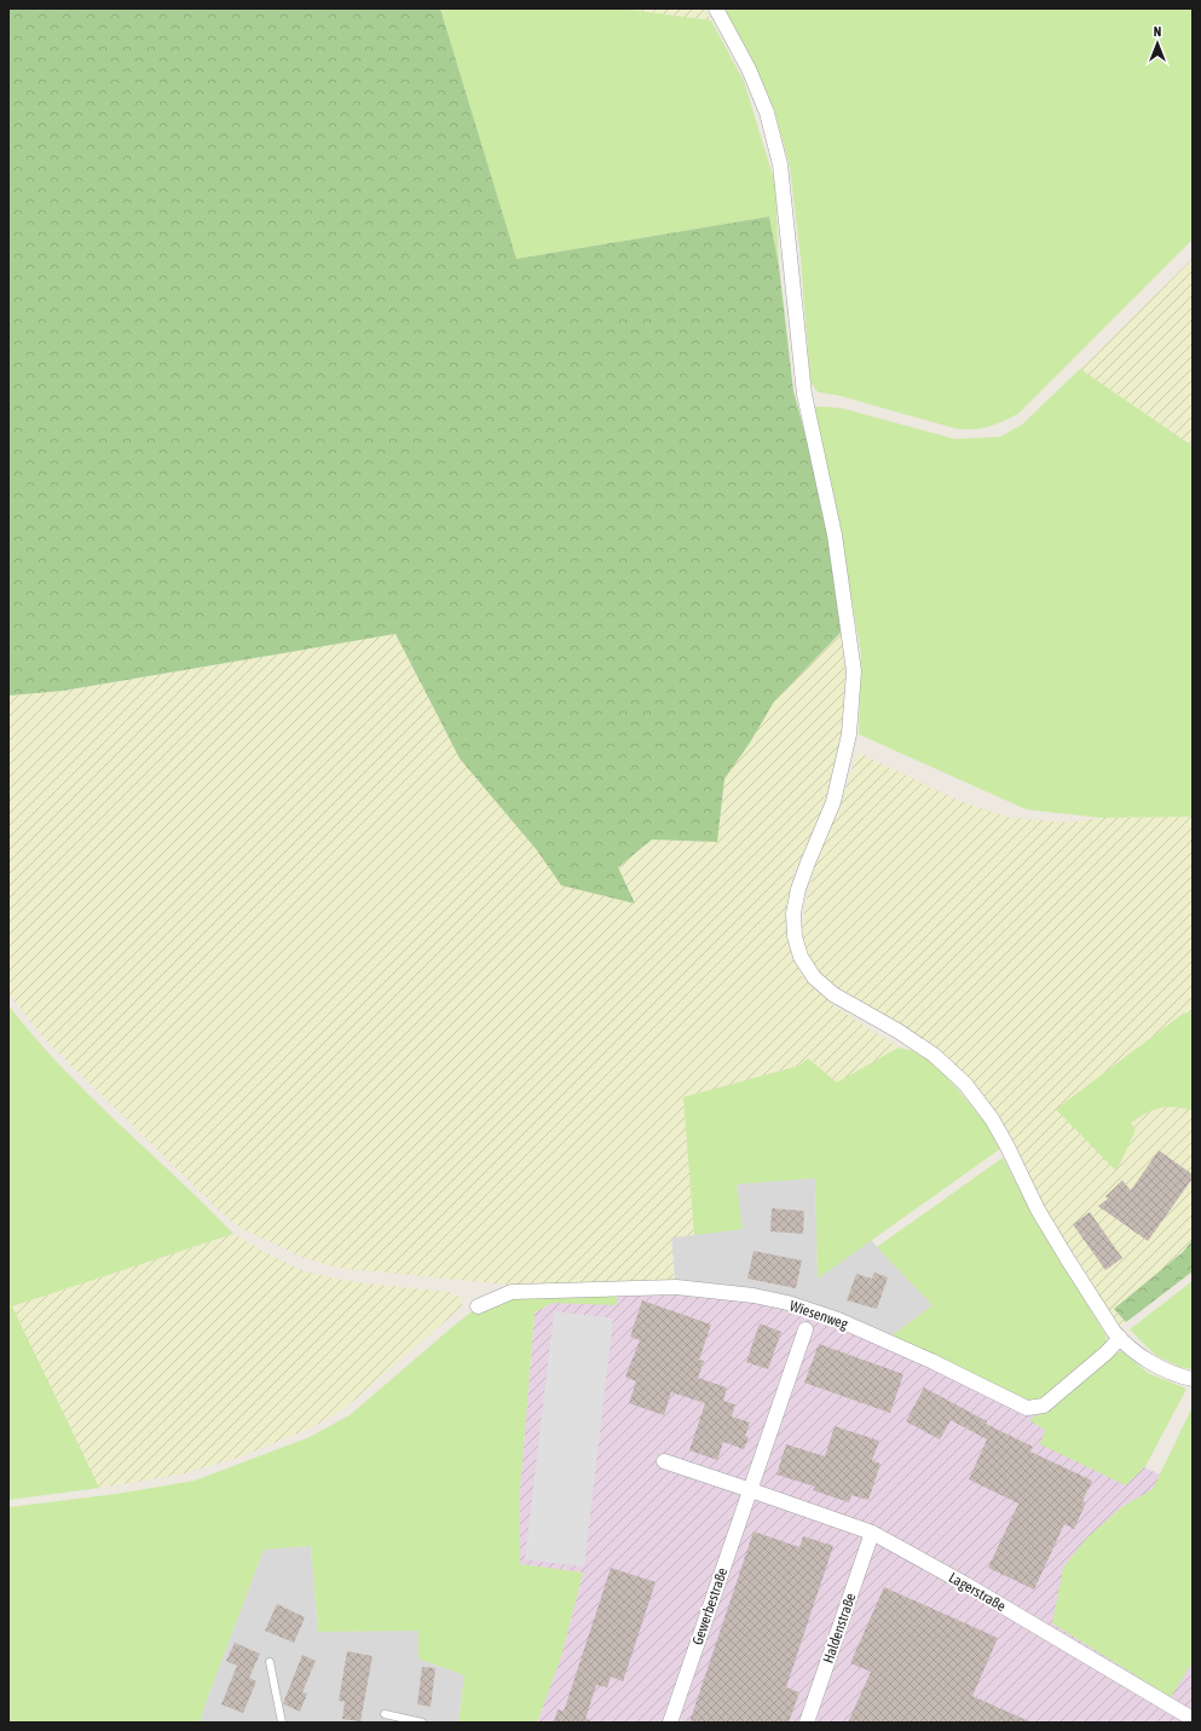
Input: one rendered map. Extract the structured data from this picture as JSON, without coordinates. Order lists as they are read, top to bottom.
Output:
{
  "streets": {
    "street": [
      "Wiesenweg",
      "Lagerstraße",
      "Gewerbestraße",
      "Haldenstraße"
    ]
  },
  "crossings": [
    ["Lagerstraße", "Gewerbestraße"],
    ["Lagerstraße", "Haldenstraße"]
  ],
  "north": "top"
}
